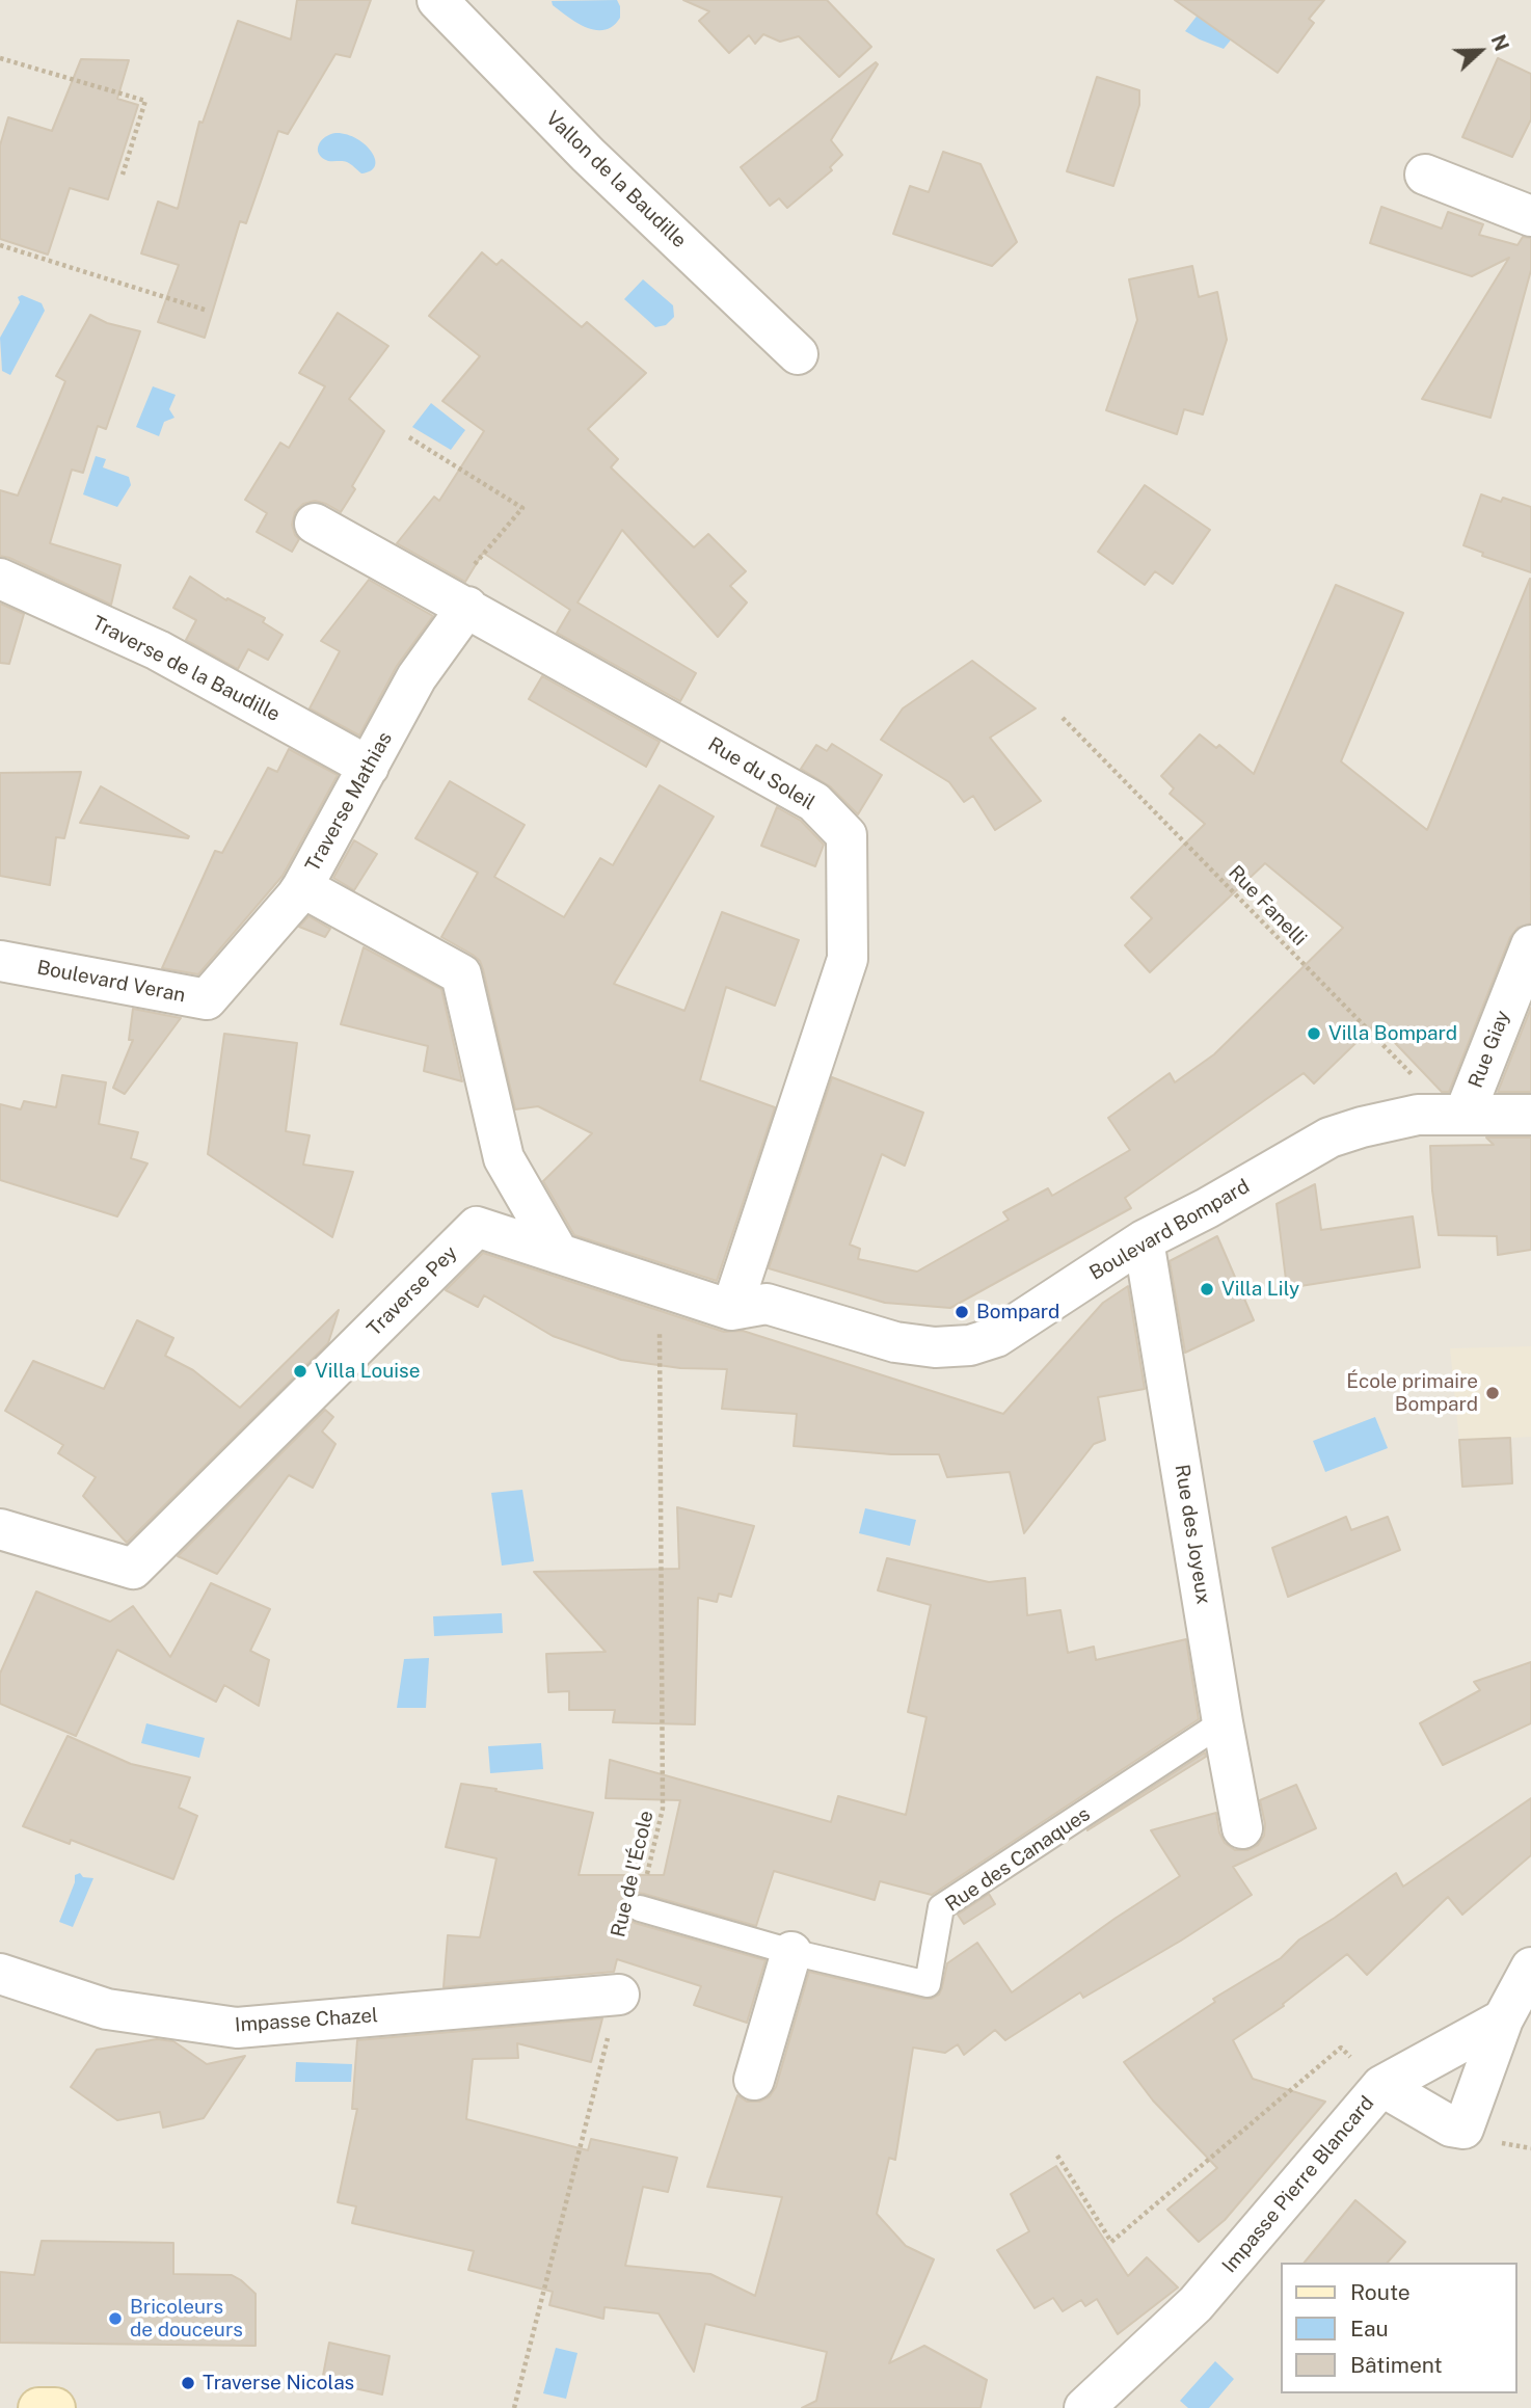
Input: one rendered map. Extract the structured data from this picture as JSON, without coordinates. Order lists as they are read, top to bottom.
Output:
{
  "streets": {
    "street": [
      "Vallon de la Baudille",
      "Traverse de la Baudille",
      "Rue du Soleil",
      "Traverse Mathias",
      "Boulevard Veran",
      "Rue Giay",
      "Boulevard Bompard",
      "Traverse Pey",
      "Rue des Joyeux",
      "Impasse Chazel",
      "Impasse Pierre Blancard"
    ],
    "lane": ["Rue des Canaques"],
    "path": ["Rue Fanelli", "Rue de l'École"]
  },
  "crossings": [
    ["Traverse de la Baudille", "Traverse Mathias"],
    ["Rue du Soleil", "Traverse Mathias"],
    ["Rue du Soleil", "Boulevard Bompard"],
    ["Rue du Soleil", "Traverse Pey"],
    ["Traverse Mathias", "Boulevard Veran"],
    ["Traverse Mathias", "Traverse Pey"],
    ["Rue Fanelli", "Rue Giay"],
    ["Rue Fanelli", "Boulevard Bompard"],
    ["Rue Giay", "Boulevard Bompard"],
    ["Boulevard Bompard", "Traverse Pey"],
    ["Boulevard Bompard", "Rue des Joyeux"],
    ["Traverse Pey", "Rue de l'École"],
    ["Rue des Joyeux", "Rue des Canaques"],
    ["Rue des Canaques", "Rue de l'École"]
  ],
  "places": [
    "Villa Bompard",
    "Villa Lily",
    "Bompard",
    "Villa Louise",
    "École primaire Bompard",
    "Bricoleurs de douceurs",
    "Traverse Nicolas"
  ],
  "legend": ["Route", "Eau", "Bâtiment"],
  "north": "right"
}
